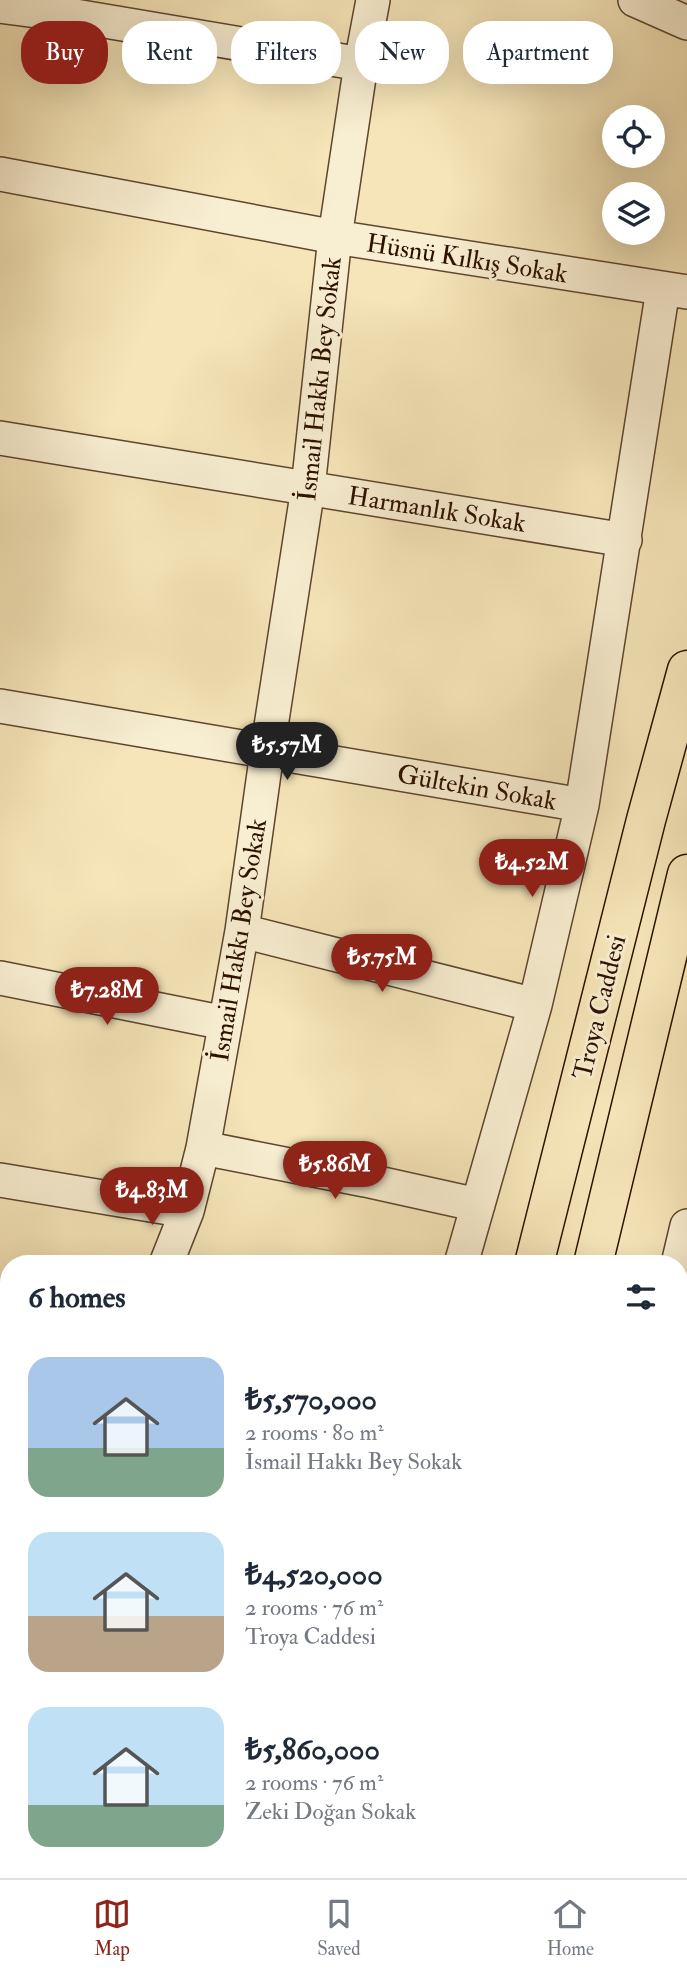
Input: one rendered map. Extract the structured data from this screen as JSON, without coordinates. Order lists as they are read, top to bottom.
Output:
{
  "streets": {
    "main road": ["Troya Caddesi"],
    "street": [
      "Hüsnü Kılkış Sokak",
      "İsmail Hakkı Bey Sokak",
      "Harmanlık Sokak",
      "Gültekin Sokak"
    ]
  },
  "crossings": [
    ["Hüsnü Kılkış Sokak", "İsmail Hakkı Bey Sokak"],
    ["İsmail Hakkı Bey Sokak", "Harmanlık Sokak"],
    ["İsmail Hakkı Bey Sokak", "Gültekin Sokak"]
  ],
  "page": {
    "chip": [
      "Buy",
      "Rent",
      "Filters",
      "New",
      "Apartment"
    ],
    "price": [
      "₺5.57M",
      "₺4.52M",
      "₺5.75M",
      "₺7.28M",
      "₺5.86M",
      "₺4.83M"
    ],
    "heading": "6 homes",
    "list": [
      {
        "name": "₺5,570,000",
        "note": "2 rooms · 80 m² · İsmail Hakkı Bey Sokak"
      },
      {
        "name": "₺4,520,000",
        "note": "2 rooms · 76 m² · Troya Caddesi"
      },
      {
        "name": "₺5,860,000",
        "note": "2 rooms · 76 m² · Zeki Doğan Sokak"
      }
    ],
    "tabs": ["Map", "Saved", "Home"]
  }
}
